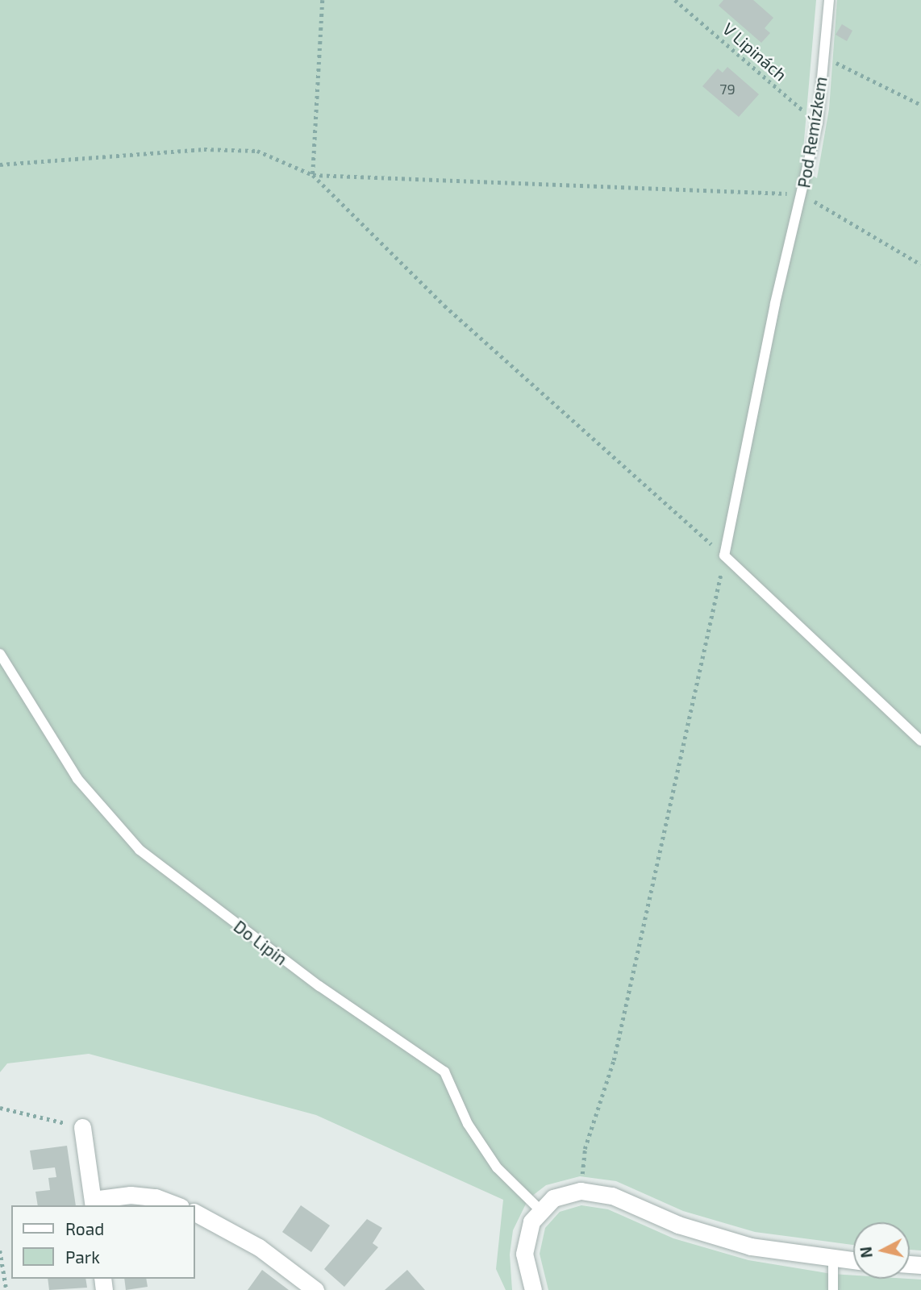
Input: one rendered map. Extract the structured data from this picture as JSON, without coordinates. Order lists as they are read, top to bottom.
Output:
{
  "streets": {
    "lane": ["Pod Remízkem", "Do Lipin"],
    "path": ["V Lipinách"]
  },
  "crossings": [
    ["V Lipinách", "Pod Remízkem"]
  ],
  "house_numbers": ["79"],
  "legend": ["Road", "Park"],
  "north": "left"
}
